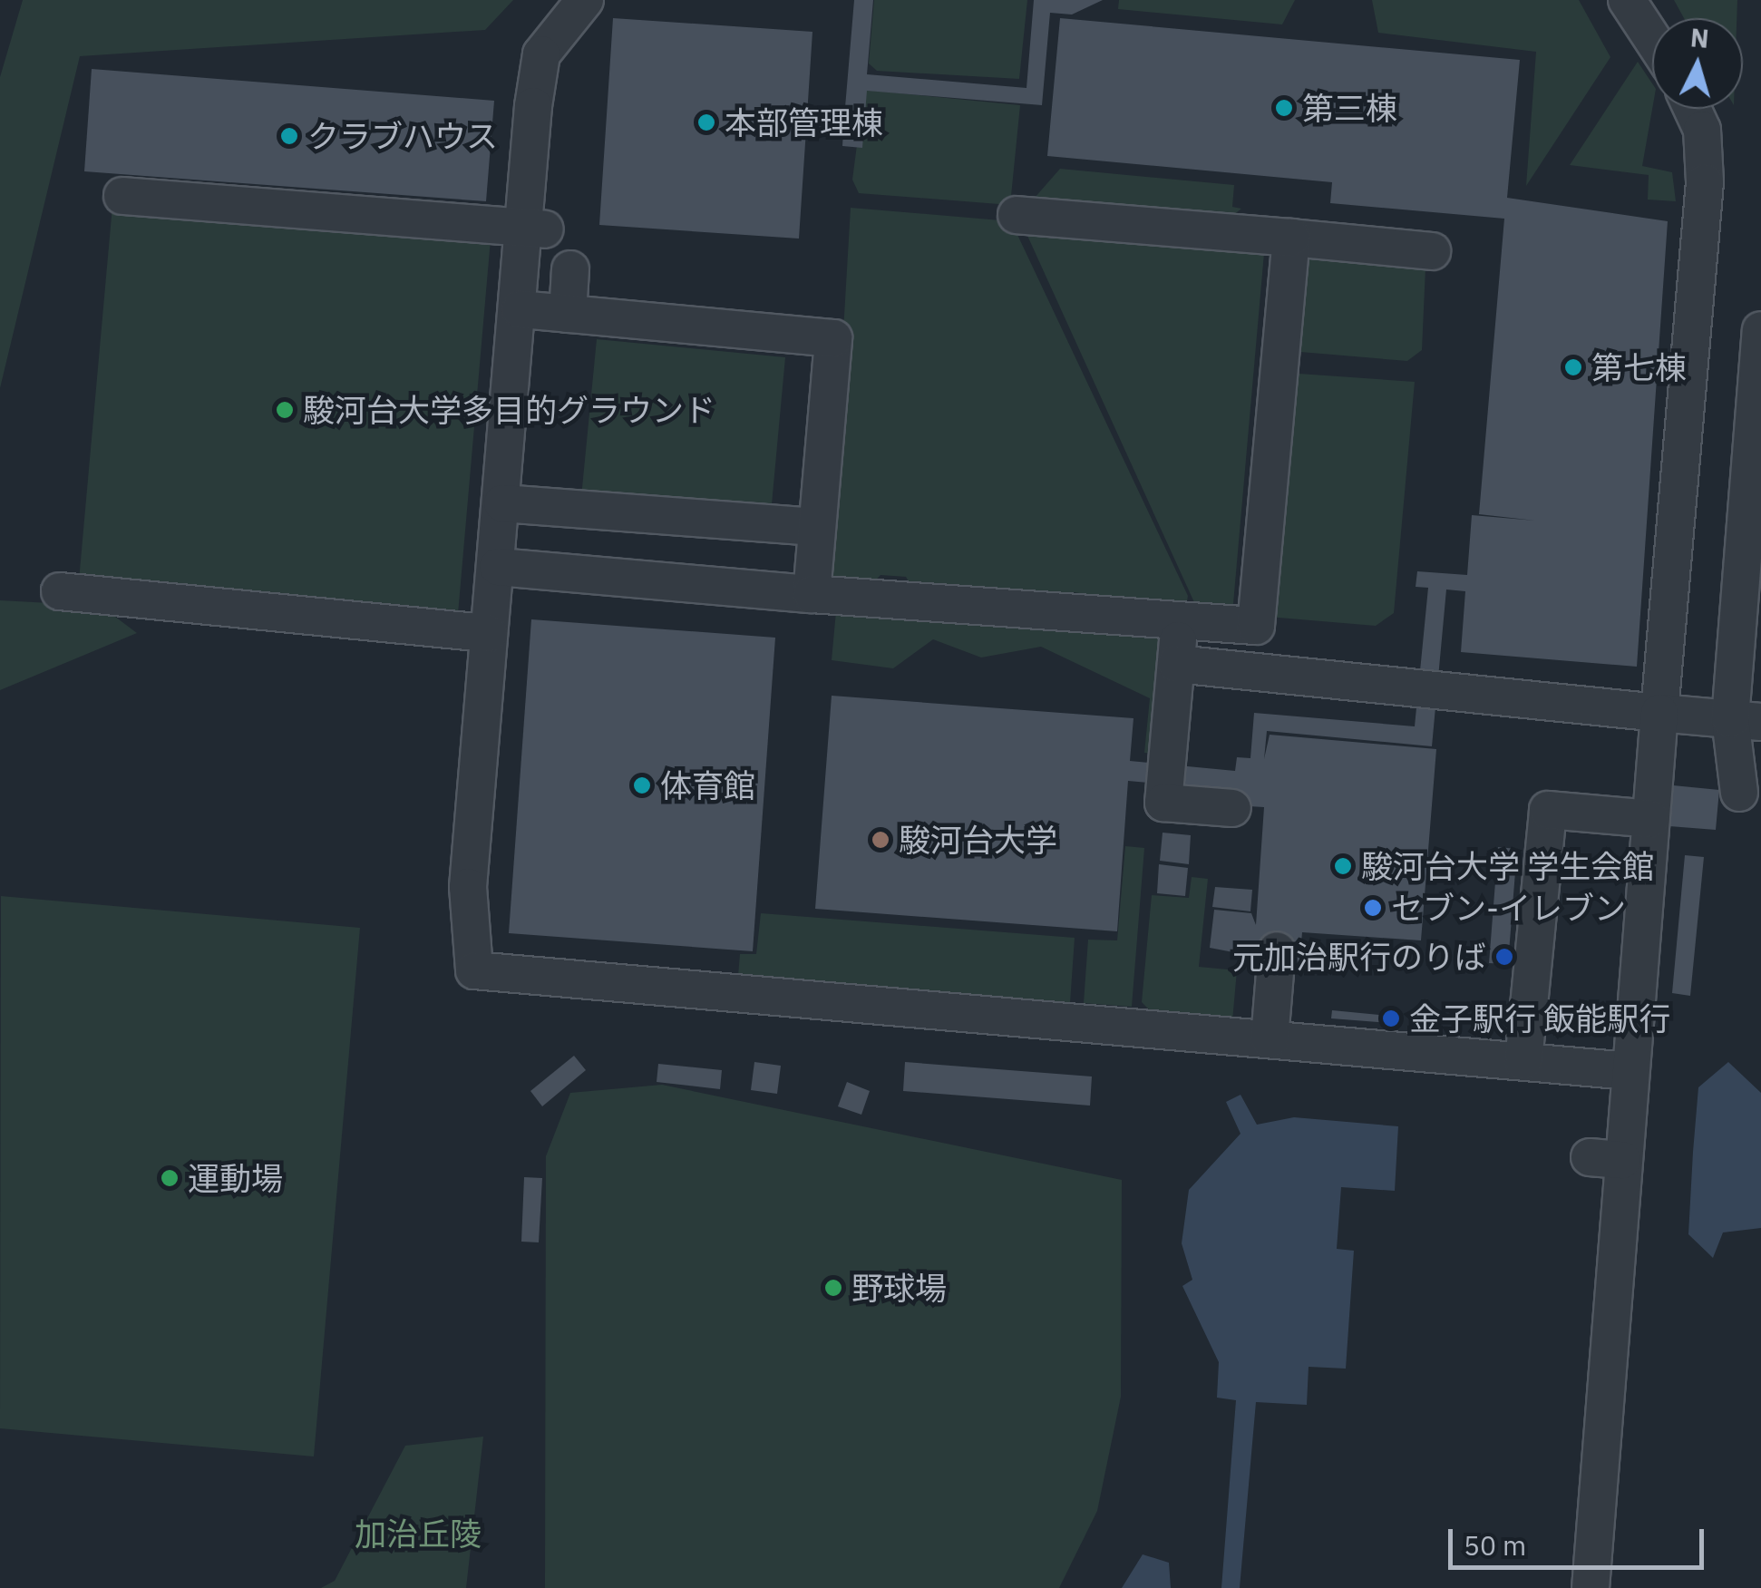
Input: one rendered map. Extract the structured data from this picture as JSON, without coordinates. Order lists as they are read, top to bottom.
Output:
{
  "parks": ["加治丘陵"],
  "places": [
    "第三棟",
    "本部管理棟",
    "クラブハウス",
    "第七棟",
    "駿河台大学多目的グラウンド",
    "体育館",
    "駿河台大学",
    "駿河台大学 学生会館",
    "セブン-イレブン",
    "元加治駅行のりば",
    "金子駅行 飯能駅行",
    "運動場",
    "野球場"
  ],
  "scale_bar": "50 m",
  "north": "top"
}
